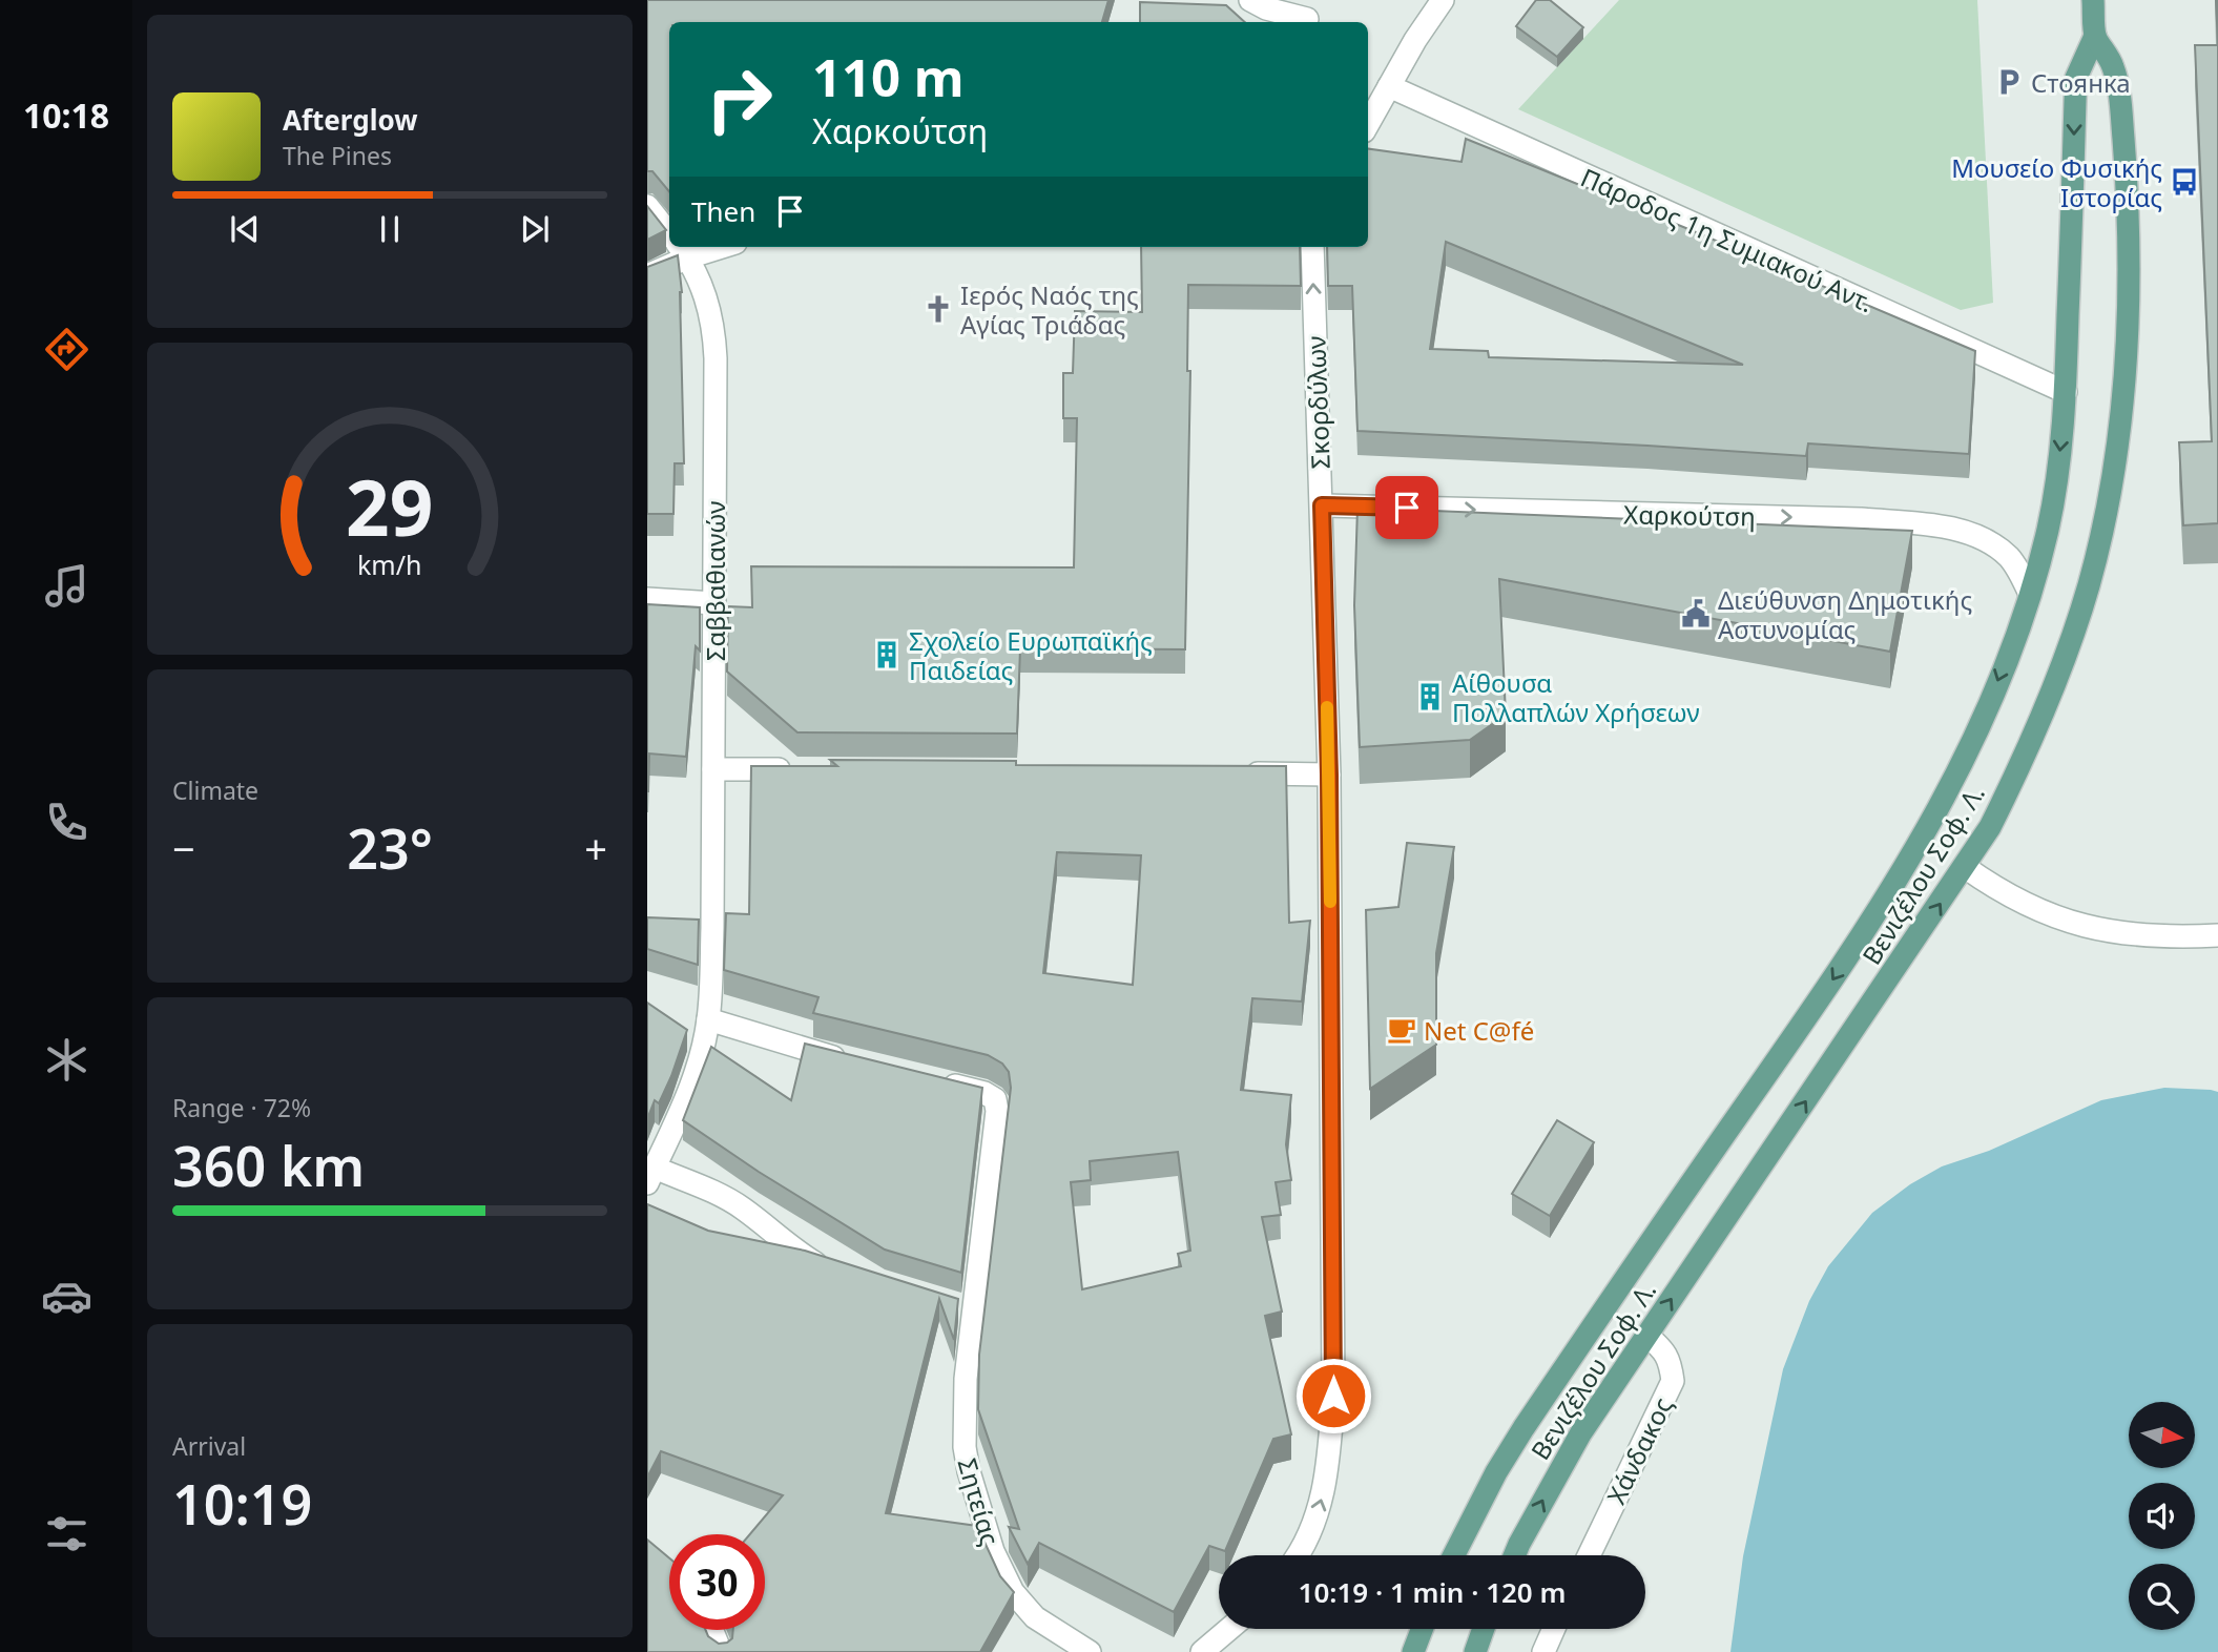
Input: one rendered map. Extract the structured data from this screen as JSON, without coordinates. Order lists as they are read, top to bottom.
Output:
{
  "streets": {
    "main road": ["Βενιζέλου Σοφ. Λ."],
    "street": [
      "Πάροδος 1η Συμιακού Αντ.",
      "Σκορδύλων",
      "Χαρκούτση",
      "Σαββαθιανών",
      "Χάνδακος",
      "Σητείας"
    ]
  },
  "crossings": [
    ["Πάροδος 1η Συμιακού Αντ.", "Βενιζέλου Σοφ. Λ."],
    ["Σκορδύλων", "Χαρκούτση"],
    ["Χαρκούτση", "Βενιζέλου Σοφ. Λ."],
    ["Βενιζέλου Σοφ. Λ.", "Χάνδακος"]
  ],
  "one_way": ["Σκορδύλων", "Χαρκούτση"],
  "places": {
    "parking": ["Стоянка"],
    "bus stop": ["Μουσείο Φυσικής Ιστορίας"],
    "church": ["Ιερός Ναός της Αγίας Τριάδας"],
    "public building": ["Διεύθυνση Δημοτικής Αστυνομίας"],
    "building": ["Σχολείο Ευρωπαϊκής Παιδείας", "Αίθουσα Πολλαπλών Χρήσεων"],
    "cafe": ["Net C@fé"]
  },
  "north": "right",
  "page": {
    "tabs": "10:18",
    "turn": ["110 m", "Χαρκούτση"],
    "song": ["Afterglow", "The Pines"],
    "then": "Then",
    "tile": [
      "Climate",
      ["Range · 72%", "360 km"],
      ["Arrival", "10:19"]
    ],
    "heat": ["−", "23°", "+"],
    "limit": "30",
    "trip": "10:19 · 1 min · 120 m",
    "gauge": ["29", "km/h"]
  }
}
